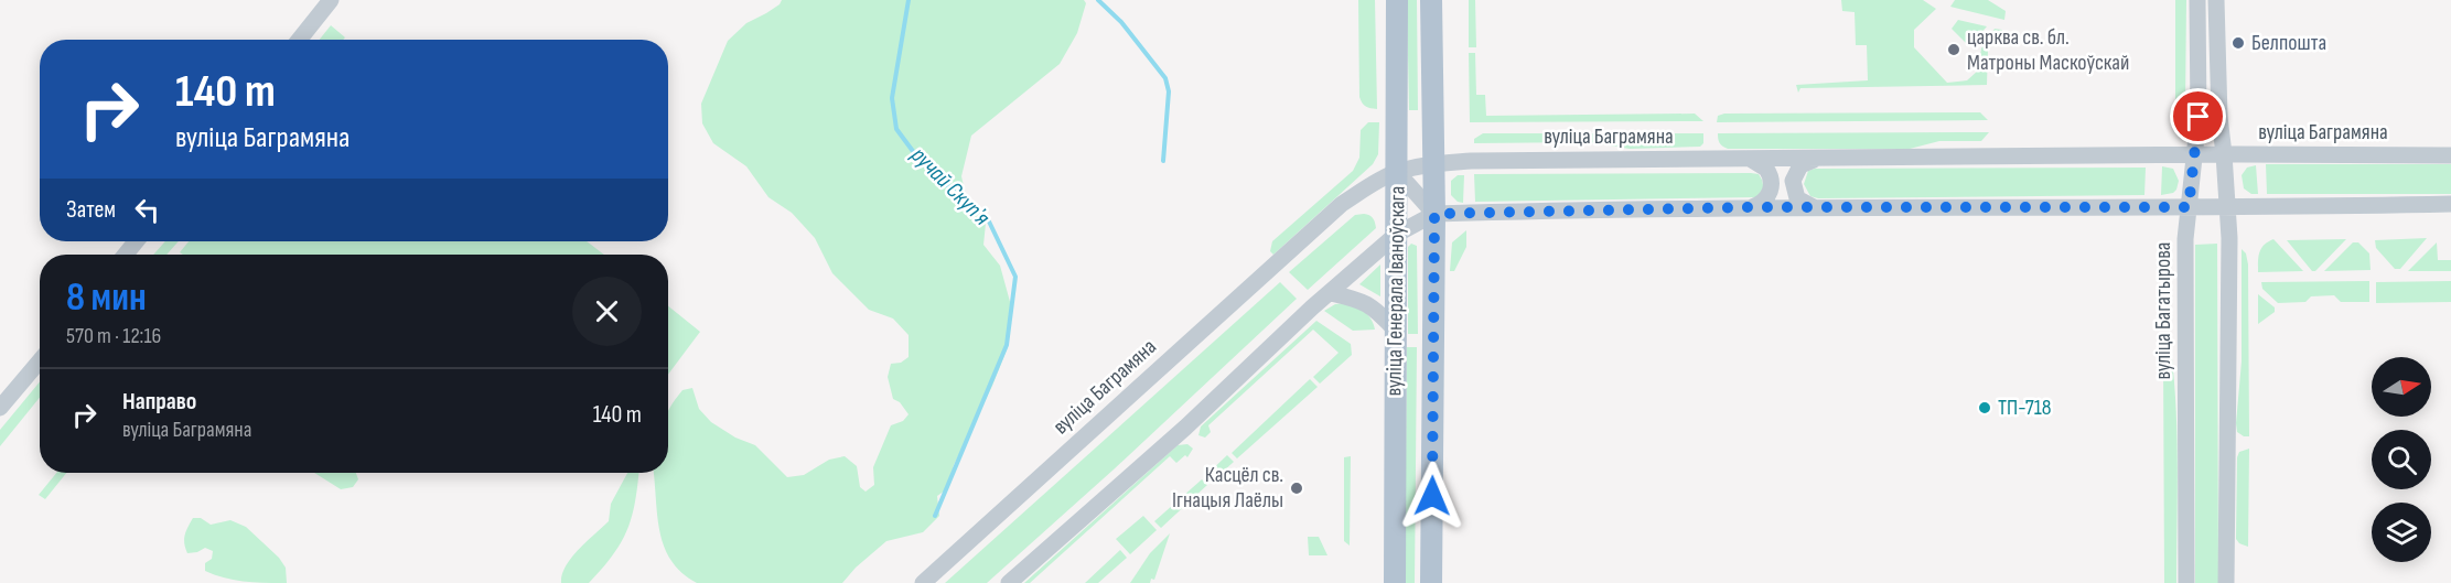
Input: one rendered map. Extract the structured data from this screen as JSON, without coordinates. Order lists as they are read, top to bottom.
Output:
{
  "streets": {
    "main road": ["вуліца Генерала Іваноўскага"],
    "street": ["вуліца Баграмяна", "вуліца Багатырова"]
  },
  "crossings": [
    ["вуліца Баграмяна", "вуліца Генерала Іваноўскага"],
    ["вуліца Баграмяна", "вуліца Багатырова"]
  ],
  "water": ["ручай Скупʼя"],
  "places": [
    "Белпошта",
    "царква св. бл. Матроны Маскоўскай",
    "ТП-718",
    "Касцёл св. Ігнацыя Лаёлы"
  ],
  "north": "right",
  "page": {
    "turn": ["140 m", "вуліца Баграмяна"],
    "then": "Затем",
    "heading": ["8 мин", "570 m · 12:16"],
    "list": [
      {
        "name": "Направо",
        "note": "вуліца Баграмяна",
        "value": "140 m"
      }
    ]
  }
}
